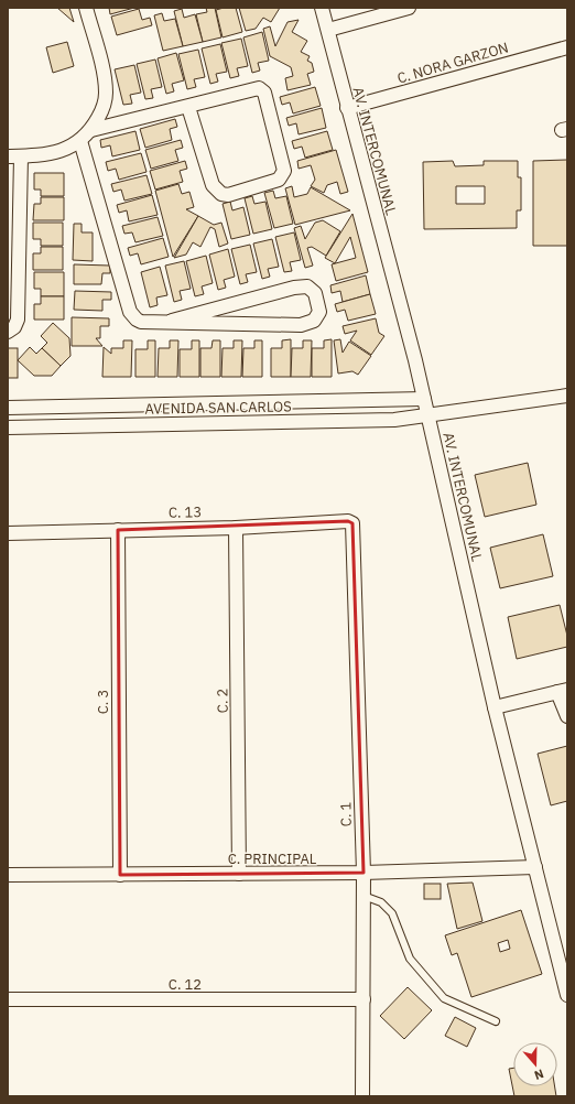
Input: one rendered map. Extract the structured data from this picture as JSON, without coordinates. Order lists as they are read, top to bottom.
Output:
{
  "streets": {
    "street": [
      "C. NORA GARZON",
      "AV. INTERCOMUNAL",
      "AVENIDA SAN CARLOS",
      "C. 13",
      "C. 2",
      "C. 3",
      "C. 1",
      "C. PRINCIPAL",
      "C. 12"
    ]
  },
  "crossings": [
    ["C. NORA GARZON", "AV. INTERCOMUNAL"],
    ["AV. INTERCOMUNAL", "AVENIDA SAN CARLOS"],
    ["AV. INTERCOMUNAL", "C. PRINCIPAL"],
    ["C. 13", "C. 2"],
    ["C. 13", "C. 3"],
    ["C. 13", "C. 1"],
    ["C. 2", "C. PRINCIPAL"],
    ["C. 3", "C. PRINCIPAL"],
    ["C. 1", "C. PRINCIPAL"],
    ["C. 1", "C. 12"]
  ],
  "north": "bottom"
}
